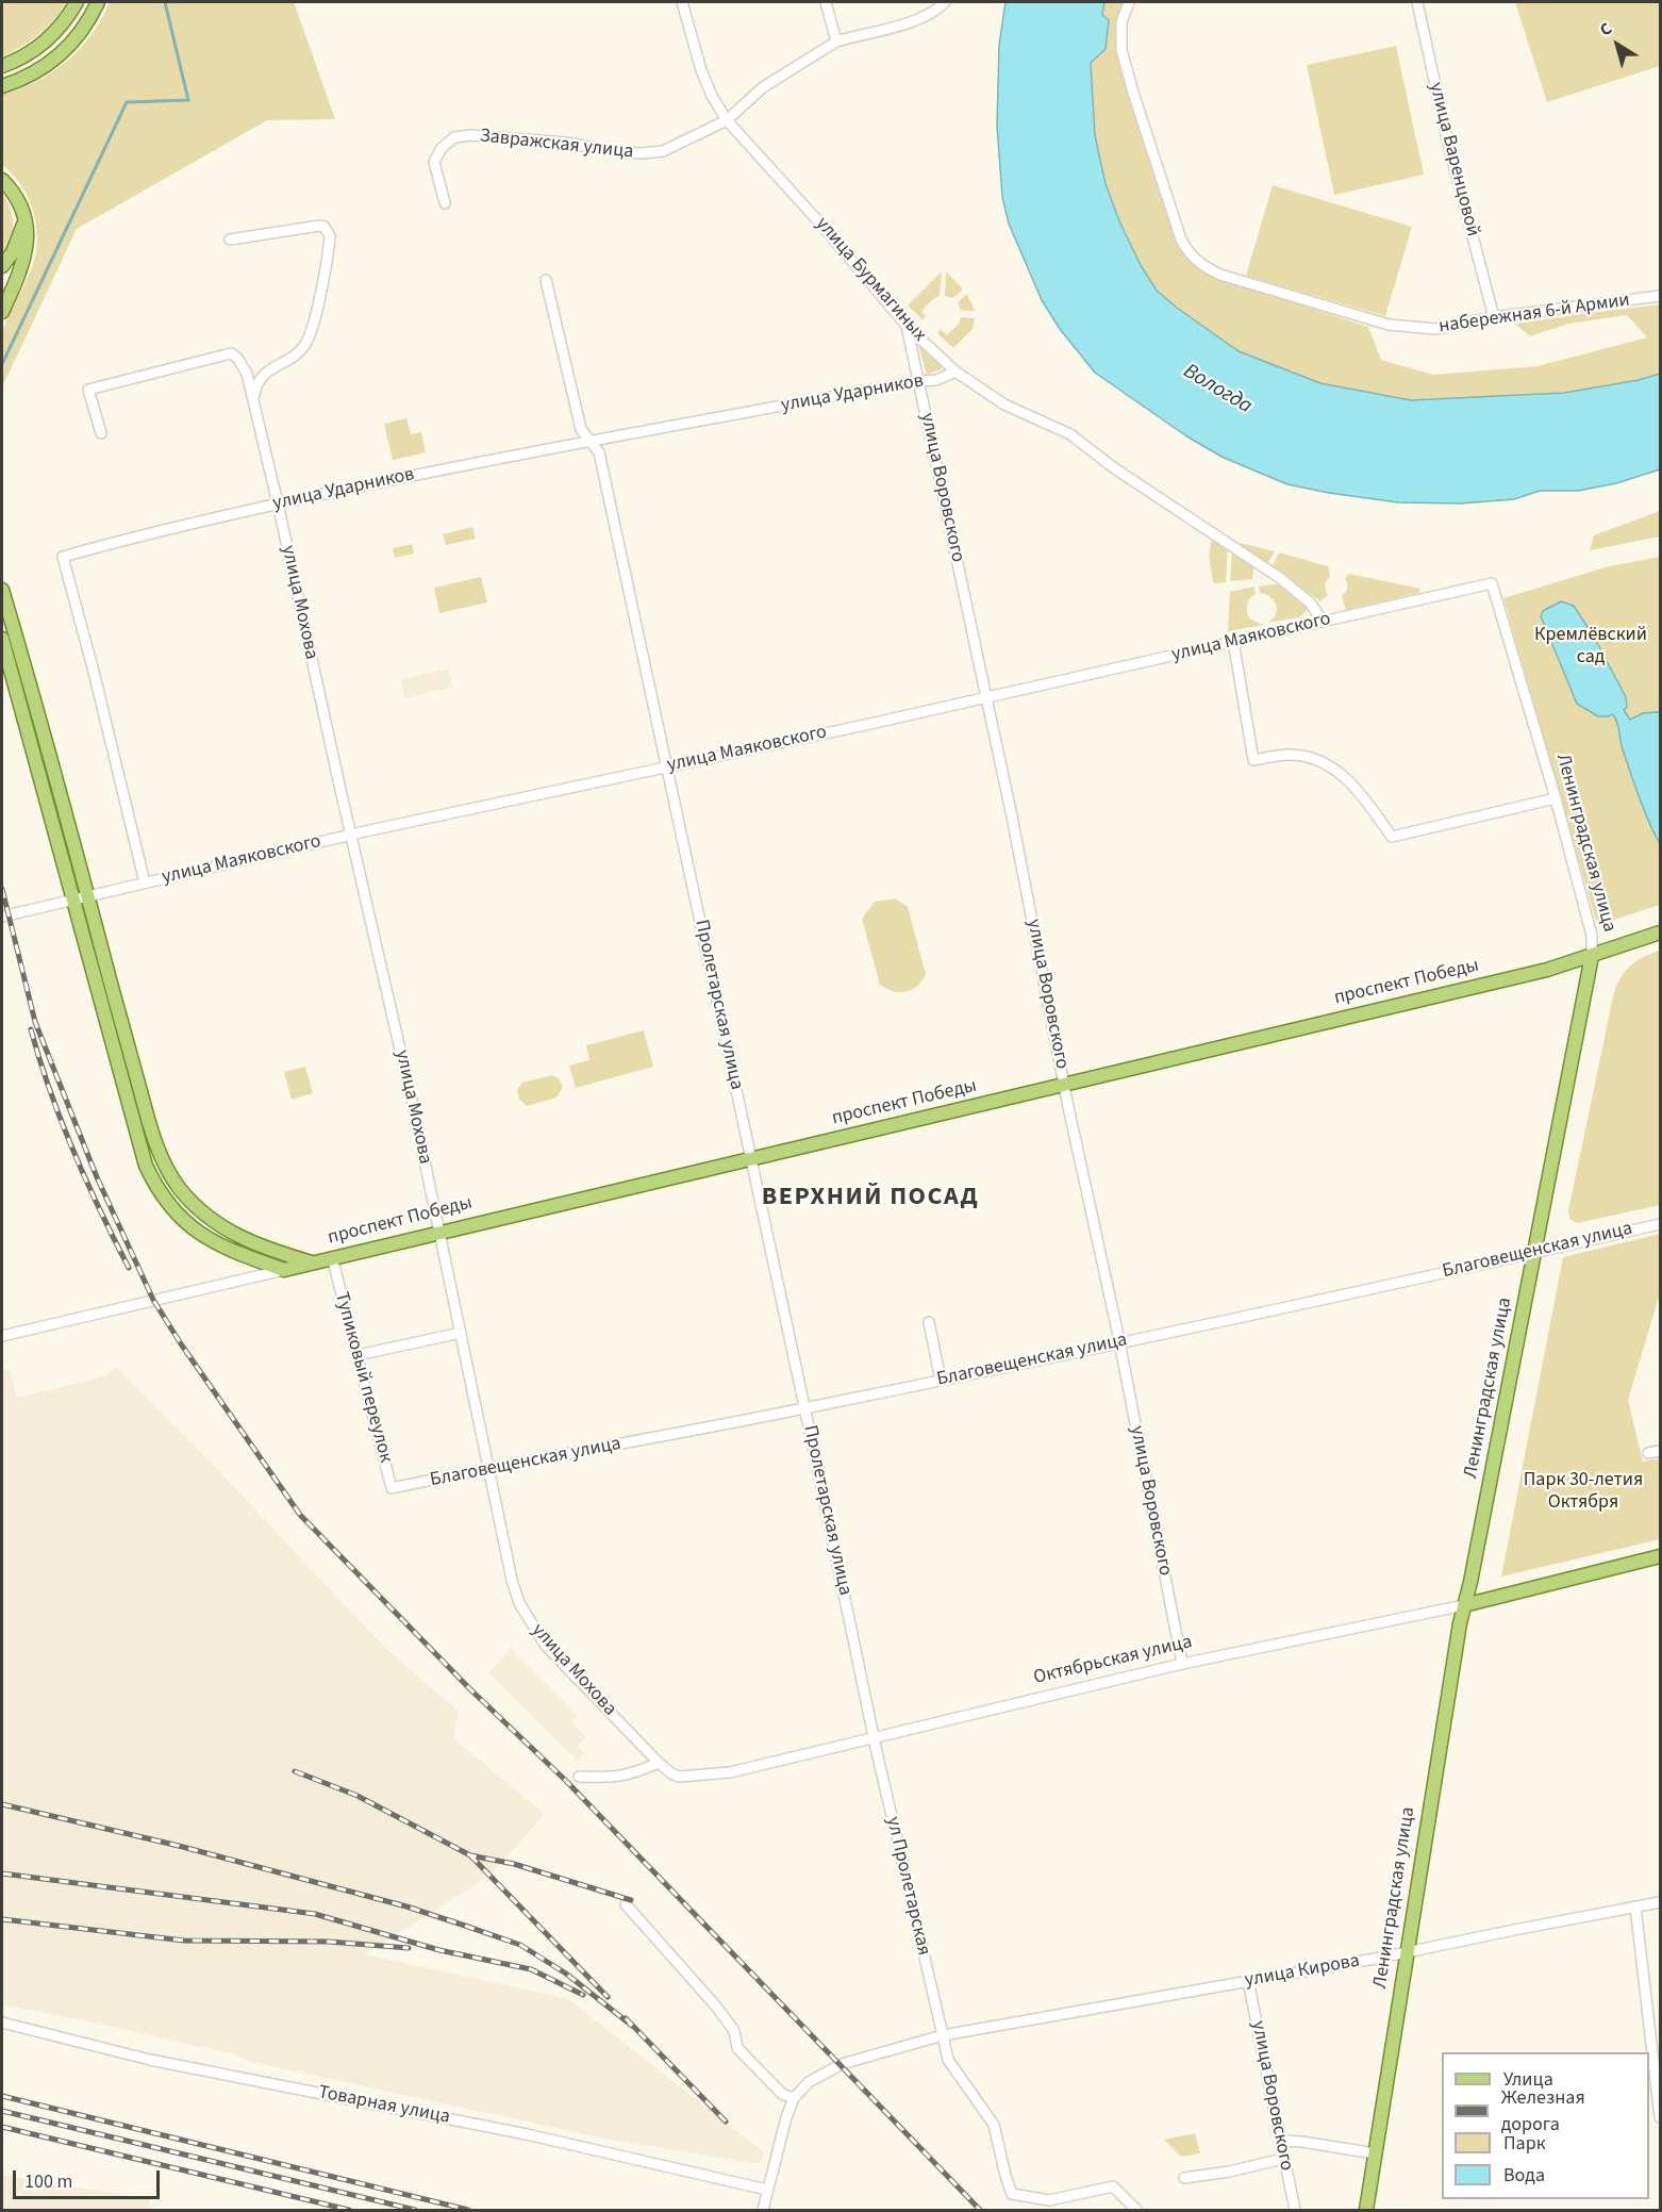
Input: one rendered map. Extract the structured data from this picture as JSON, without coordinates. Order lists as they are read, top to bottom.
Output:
{
  "streets": {
    "main road": ["Ленинградская улица", "проспект Победы", "Октябрьская улица"],
    "street": [
      "Завражская улица",
      "улица Варенцовой",
      "улица Бурмагиных",
      "набережная 6-й Армии",
      "улица Ударников",
      "улица Воровского",
      "улица Мохова",
      "улица Маяковского",
      "Пролетарская улица",
      "Благовещенская улица",
      "Тупиковый переулок",
      "ул Пролетарская",
      "улица Кирова",
      "Товарная улица"
    ]
  },
  "crossings": [
    ["Завражская улица", "улица Бурмагиных"],
    ["улица Варенцовой", "набережная 6-й Армии"],
    ["улица Бурмагиных", "улица Ударников"],
    ["улица Бурмагиных", "улица Воровского"],
    ["улица Бурмагиных", "улица Маяковского"],
    ["улица Ударников", "улица Воровского"],
    ["улица Ударников", "улица Мохова"],
    ["улица Ударников", "улица Маяковского"],
    ["улица Ударников", "Пролетарская улица"],
    ["улица Воровского", "улица Маяковского"],
    ["улица Воровского", "проспект Победы"],
    ["улица Воровского", "Благовещенская улица"],
    ["улица Воровского", "Октябрьская улица"],
    ["улица Воровского", "улица Кирова"],
    ["улица Мохова", "улица Маяковского"],
    ["улица Мохова", "проспект Победы"],
    ["улица Мохова", "Благовещенская улица"],
    ["улица Мохова", "Октябрьская улица"],
    ["улица Маяковского", "Ленинградская улица"],
    ["улица Маяковского", "Пролетарская улица"],
    ["Ленинградская улица", "проспект Победы"],
    ["Ленинградская улица", "Благовещенская улица"],
    ["Ленинградская улица", "Октябрьская улица"],
    ["Ленинградская улица", "улица Кирова"],
    ["проспект Победы", "Пролетарская улица"],
    ["проспект Победы", "Тупиковый переулок"],
    ["Пролетарская улица", "Благовещенская улица"],
    ["Пролетарская улица", "Октябрьская улица"],
    ["Пролетарская улица", "ул Пролетарская"],
    ["Благовещенская улица", "Тупиковый переулок"],
    ["Октябрьская улица", "ул Пролетарская"],
    ["ул Пролетарская", "улица Кирова"]
  ],
  "districts": ["ВЕРХНИЙ ПОСАД"],
  "water": ["Вологда"],
  "parks": ["Кремлёвский сад", "Парк 30-летия Октября"],
  "legend": [
    "Улица",
    "Железная дорога",
    "Парк",
    "Вода"
  ],
  "scale_bar": "100 m",
  "north": "top left"
}
